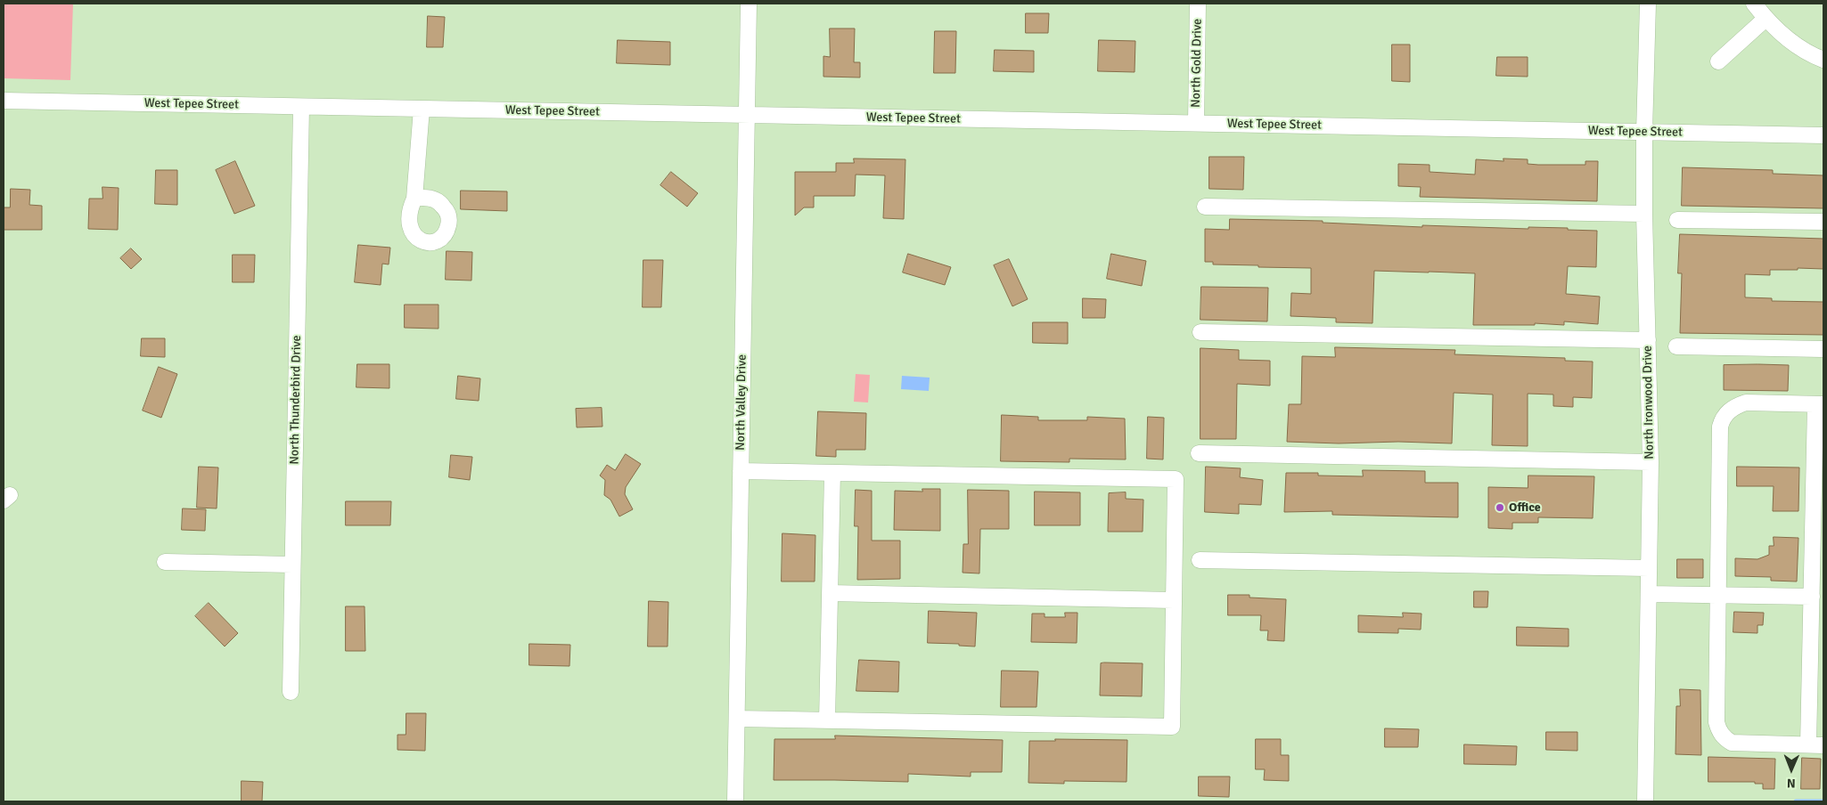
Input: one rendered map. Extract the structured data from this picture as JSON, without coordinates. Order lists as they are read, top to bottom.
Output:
{
  "streets": {
    "street": [
      "North Gold Drive",
      "West Tepee Street",
      "North Thunderbird Drive",
      "North Valley Drive",
      "North Ironwood Drive"
    ]
  },
  "crossings": [
    ["North Gold Drive", "West Tepee Street"],
    ["West Tepee Street", "North Thunderbird Drive"],
    ["West Tepee Street", "North Valley Drive"],
    ["West Tepee Street", "North Ironwood Drive"]
  ],
  "places": ["Office"],
  "north": "bottom"
}
